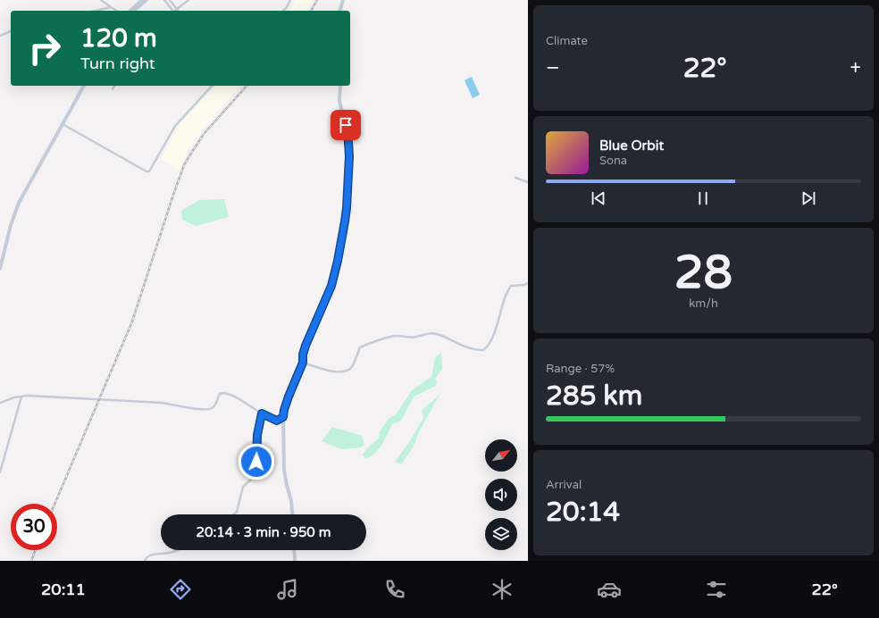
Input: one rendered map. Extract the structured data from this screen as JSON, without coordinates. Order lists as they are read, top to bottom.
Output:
{
  "north": "top right",
  "page": {
    "tile": [
      "Climate",
      ["28", "km/h"],
      ["Range · 57%", "285 km"],
      ["Arrival", "20:14"]
    ],
    "turn": ["120 m", "Turn right"],
    "heat": ["−", "22°", "+"],
    "song": ["Blue Orbit", "Sona"],
    "limit": "30",
    "trip": "20:14 · 3 min · 950 m",
    "tabs": ["20:11", "22°"]
  }
}
